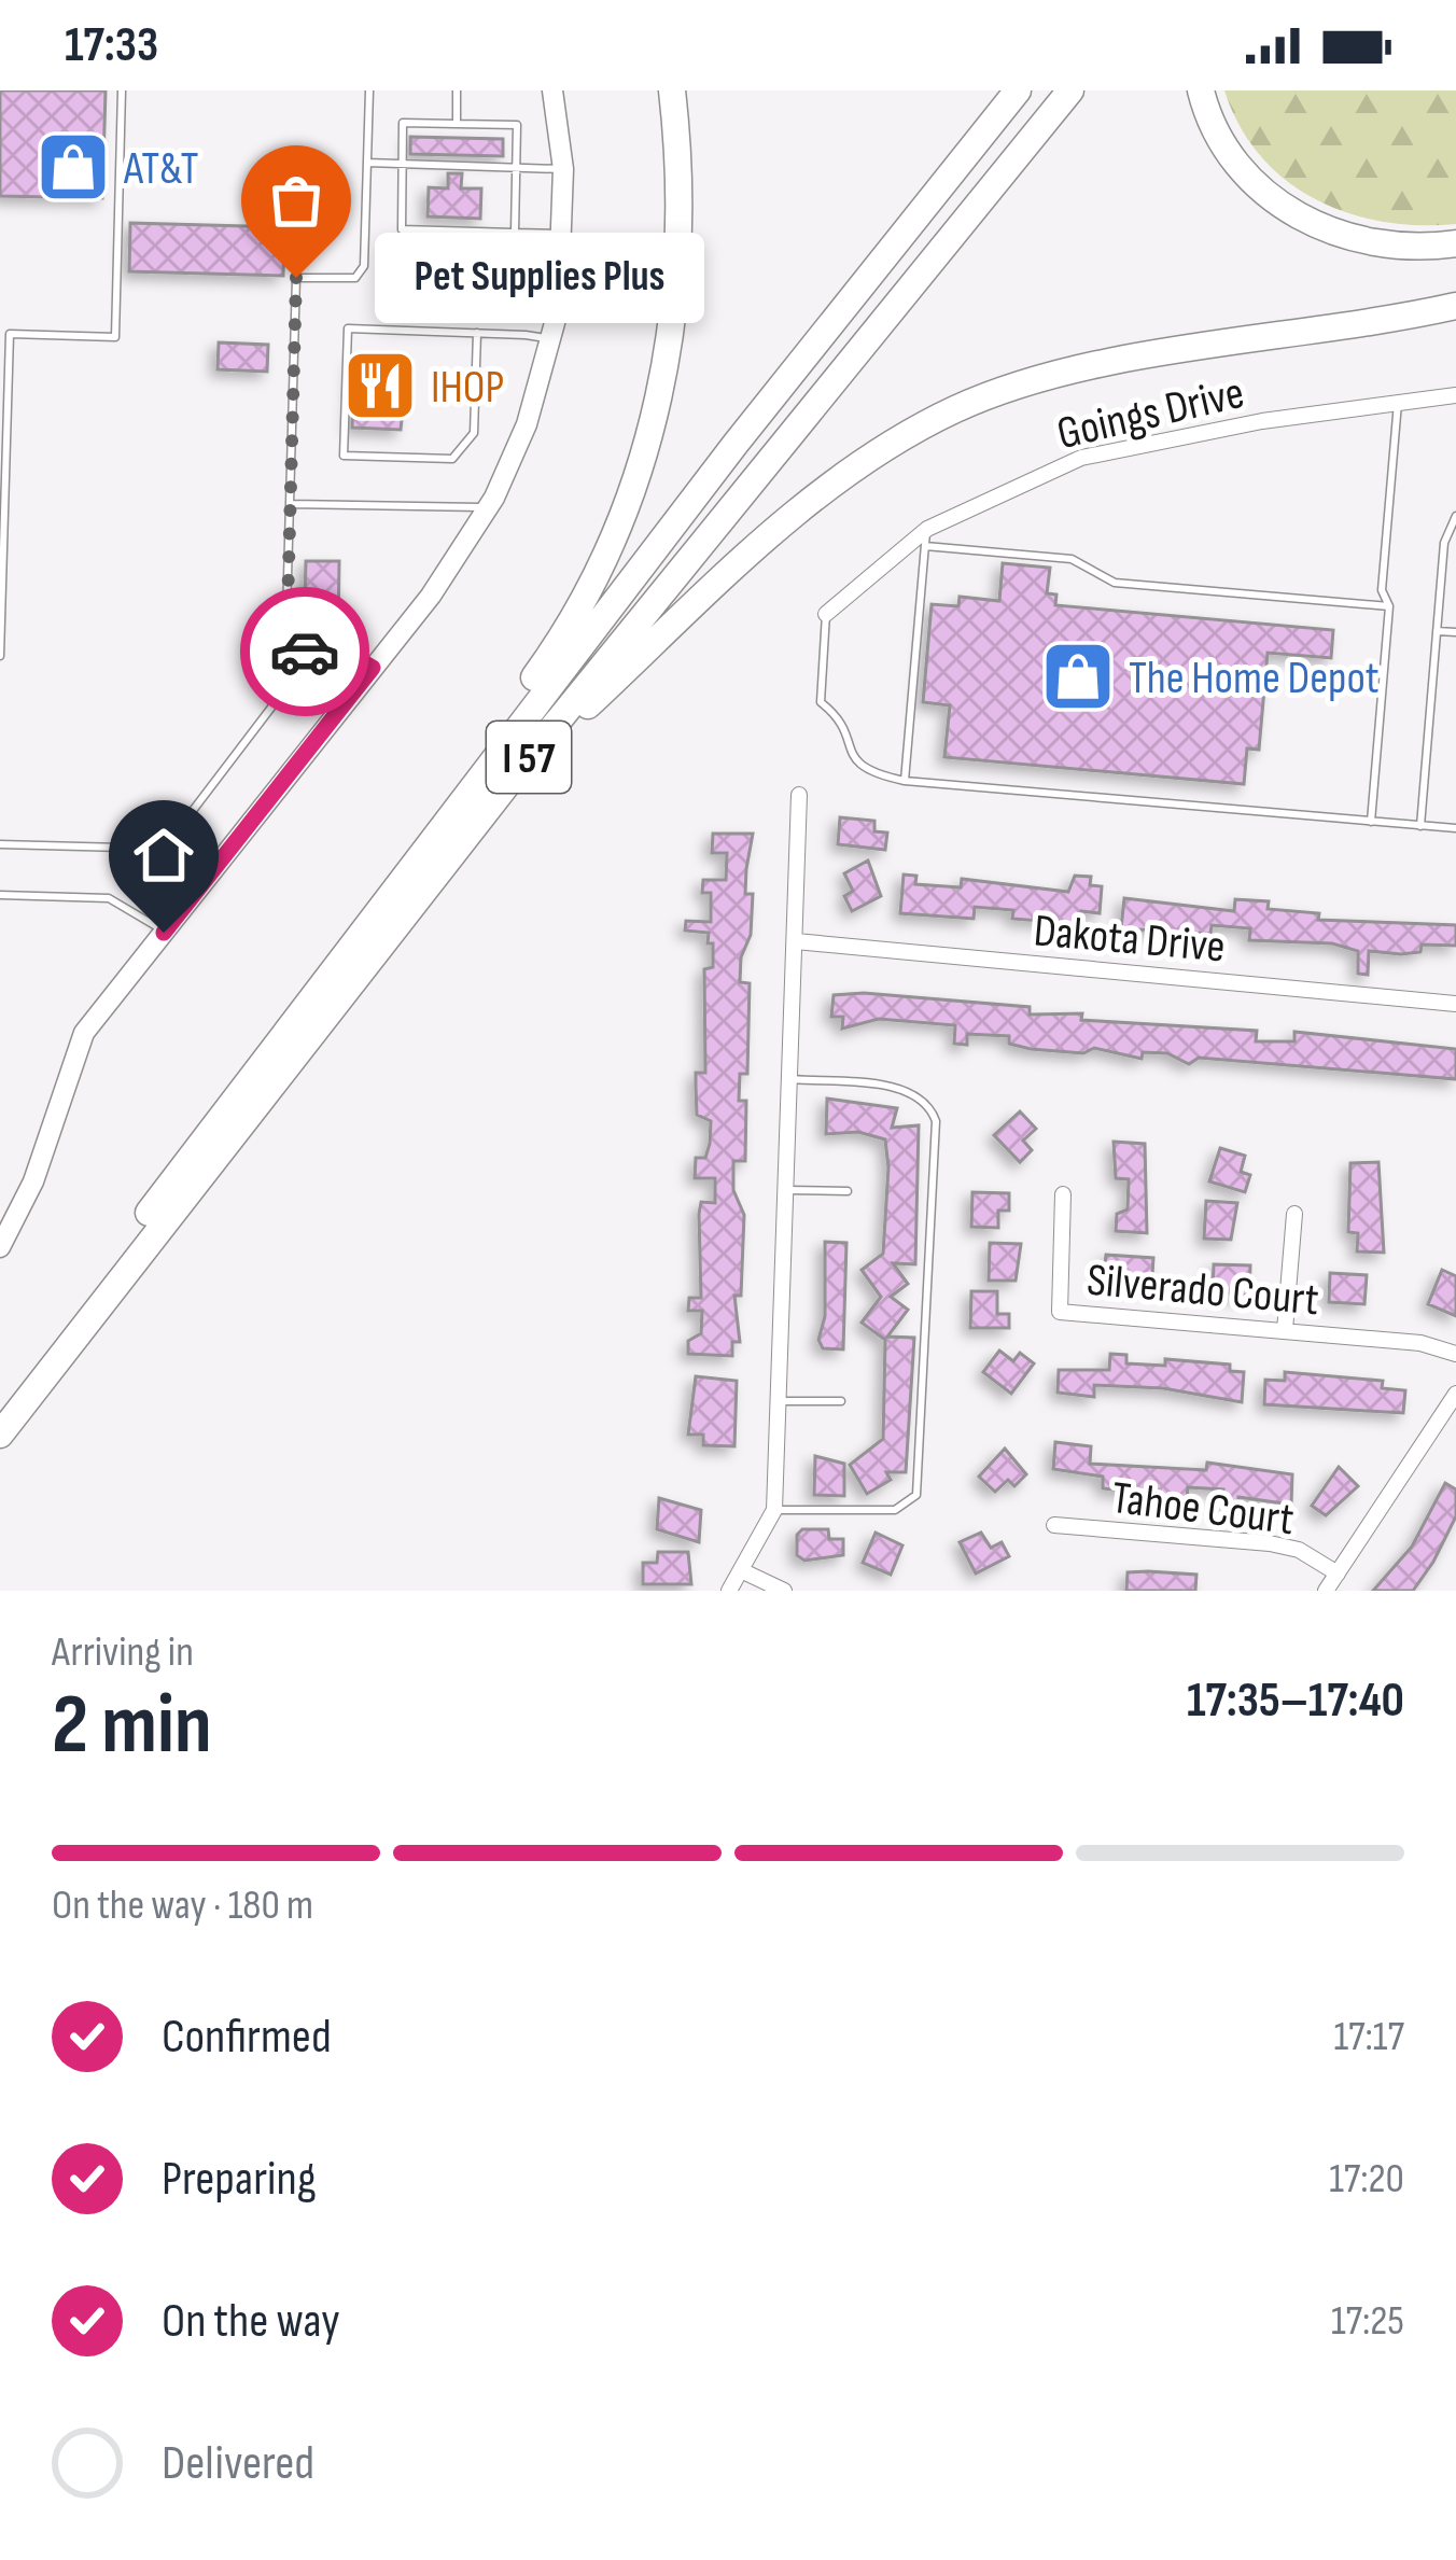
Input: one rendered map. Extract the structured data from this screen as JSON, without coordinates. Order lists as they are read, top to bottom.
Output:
{
  "streets": {
    "highway": ["I 57"],
    "street": [
      "Goings Drive",
      "Dakota Drive",
      "Silverado Court",
      "Tahoe Court"
    ]
  },
  "places": {
    "shop": ["AT&T", "The Home Depot"],
    "other": ["Pet Supplies Plus"],
    "restaurant": ["IHOP"]
  },
  "page": {
    "status": "17:33",
    "bubble": "Pet Supplies Plus",
    "heading": ["2 min", "Arriving in", "17:35–17:40"],
    "bar": "On the way · 180 m",
    "list": [
      ["Confirmed", "17:17"],
      ["Preparing", "17:20"],
      ["On the way", "17:25"],
      "Delivered"
    ]
  }
}
